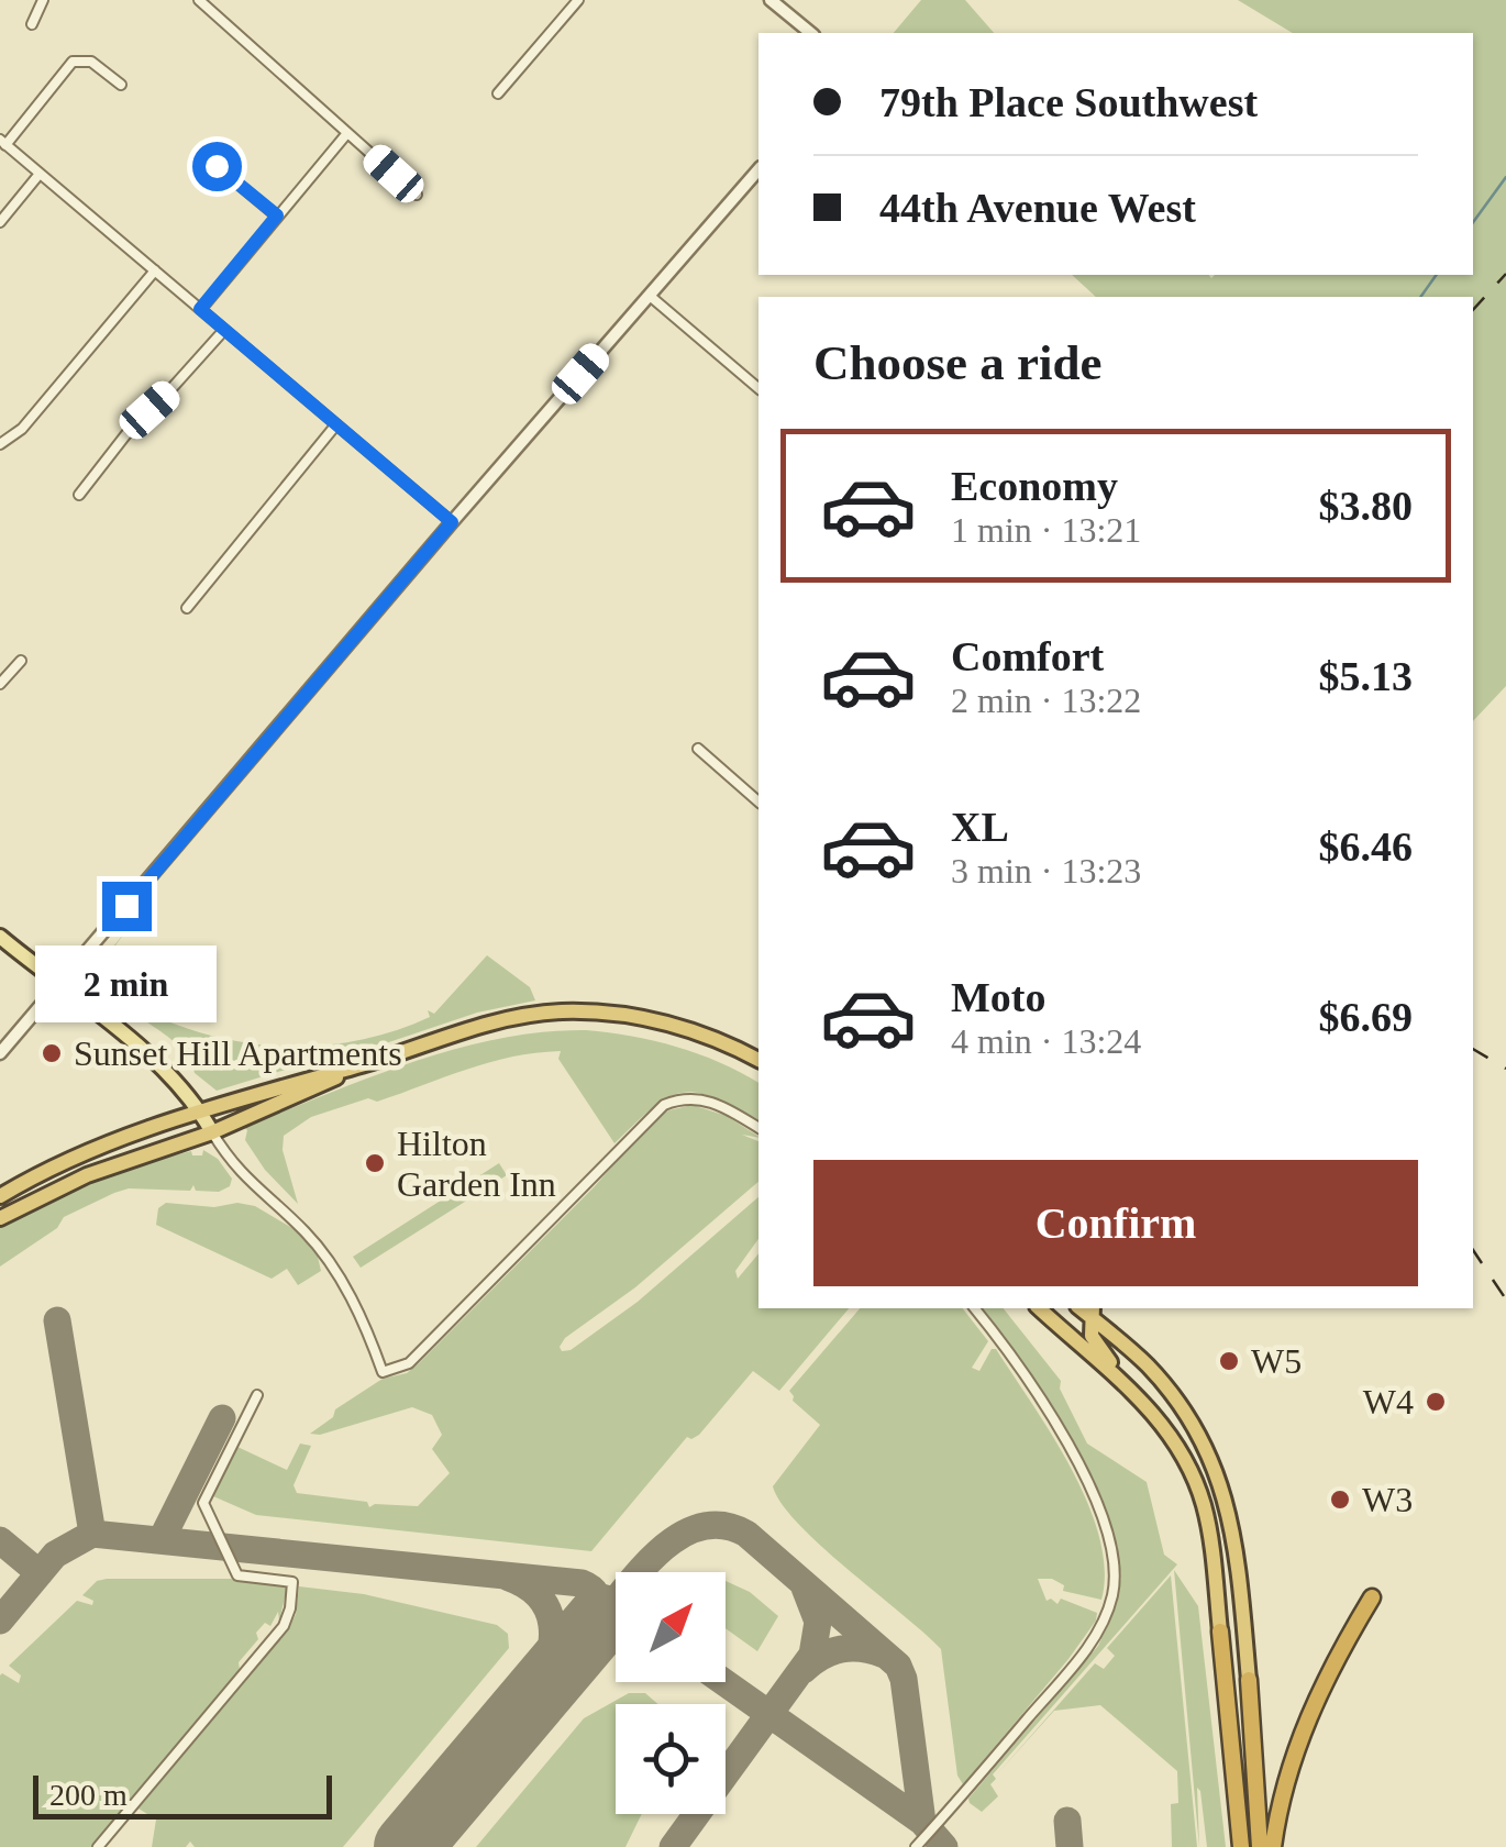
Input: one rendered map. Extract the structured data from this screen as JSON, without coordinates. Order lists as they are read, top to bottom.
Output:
{
  "places": [
    "Sunset Hill Apartments",
    "Hilton Garden Inn",
    "W5",
    "W4",
    "W3"
  ],
  "scale_bar": "200 m",
  "north": "top right",
  "page": {
    "banner": ["79th Place Southwest", "44th Avenue West"],
    "heading": "Choose a ride",
    "list": [
      {
        "name": "Economy",
        "note": "1 min · 13:21",
        "value": "$3.80"
      },
      {
        "name": "Comfort",
        "note": "2 min · 13:22",
        "value": "$5.13"
      },
      {
        "name": "XL",
        "note": "3 min · 13:23",
        "value": "$6.46"
      },
      {
        "name": "Moto",
        "note": "4 min · 13:24",
        "value": "$6.69"
      }
    ],
    "bubble": "2 min",
    "buttons": "Confirm",
    "scale": "200 m"
  }
}
